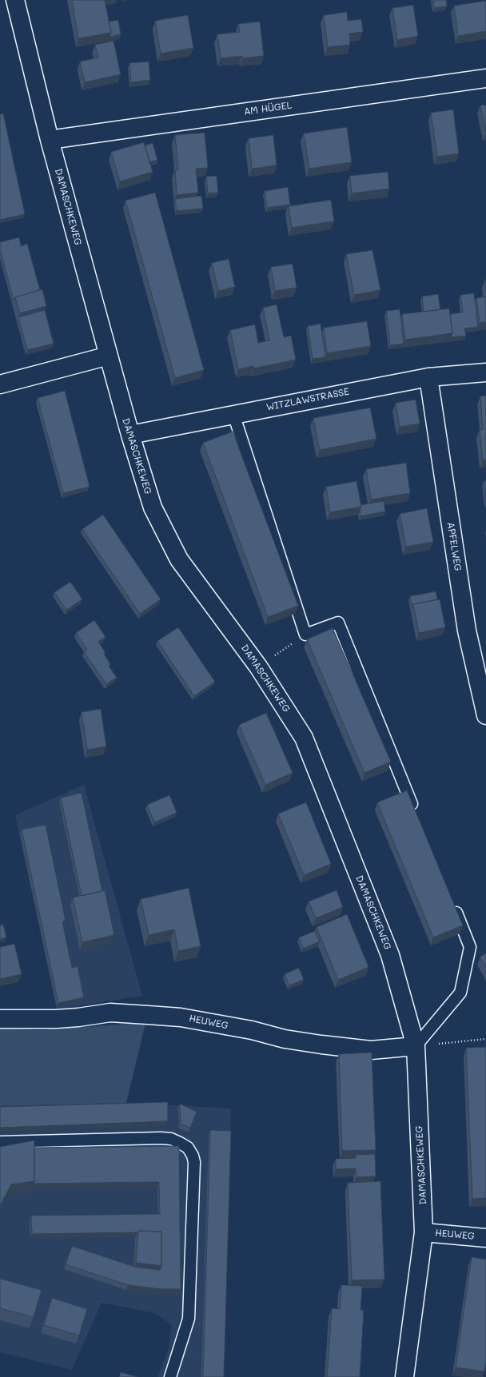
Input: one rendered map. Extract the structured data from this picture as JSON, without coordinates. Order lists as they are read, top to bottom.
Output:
{
  "streets": {
    "street": [
      "AM HÜGEL",
      "DAMASCHKEWEG",
      "WITZLAWSTRASSE",
      "APFELWEG",
      "HEUWEG"
    ]
  },
  "crossings": [
    ["AM HÜGEL", "DAMASCHKEWEG"],
    ["DAMASCHKEWEG", "WITZLAWSTRASSE"],
    ["DAMASCHKEWEG", "HEUWEG"],
    ["WITZLAWSTRASSE", "APFELWEG"]
  ]
}
